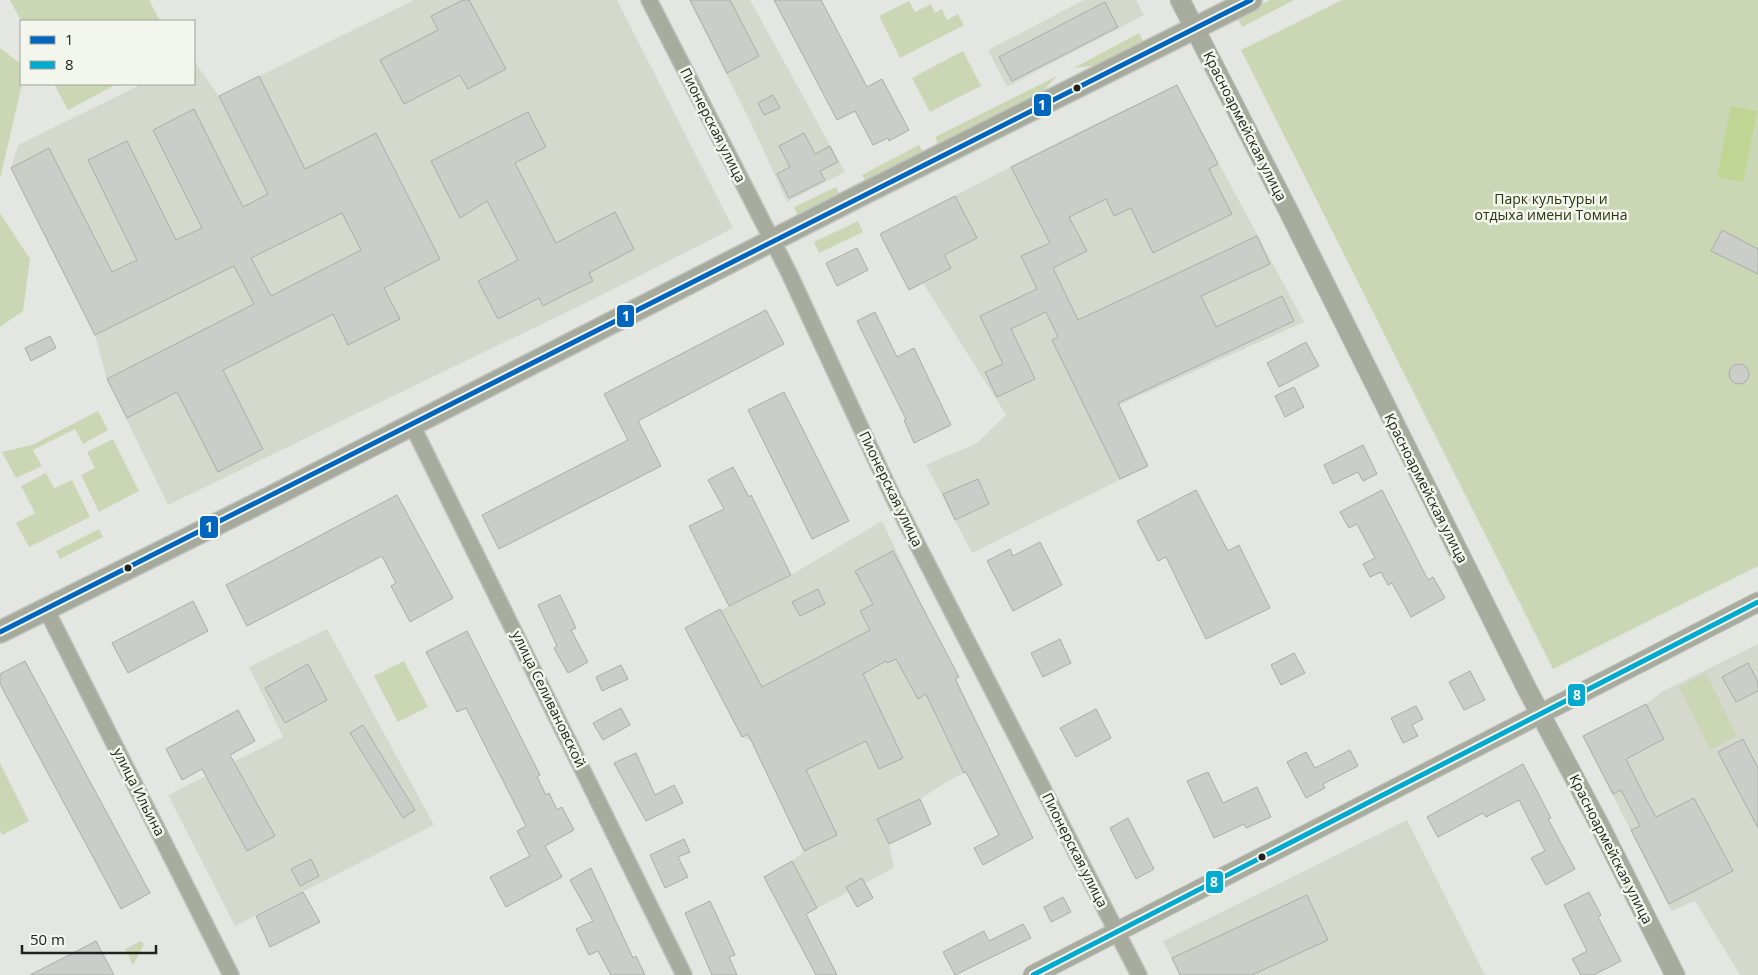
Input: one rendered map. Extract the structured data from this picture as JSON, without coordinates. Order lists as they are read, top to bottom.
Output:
{
  "streets": {
    "street": [
      "Пионерская улица",
      "Красноармейская улица",
      "улица Селивановской",
      "улица Ильина"
    ]
  },
  "parks": ["Парк культуры и отдыха имени Томина"],
  "lines": ["transit line 1", "transit line 8"],
  "legend": ["1", "8"],
  "scale_bar": "50 m"
}
